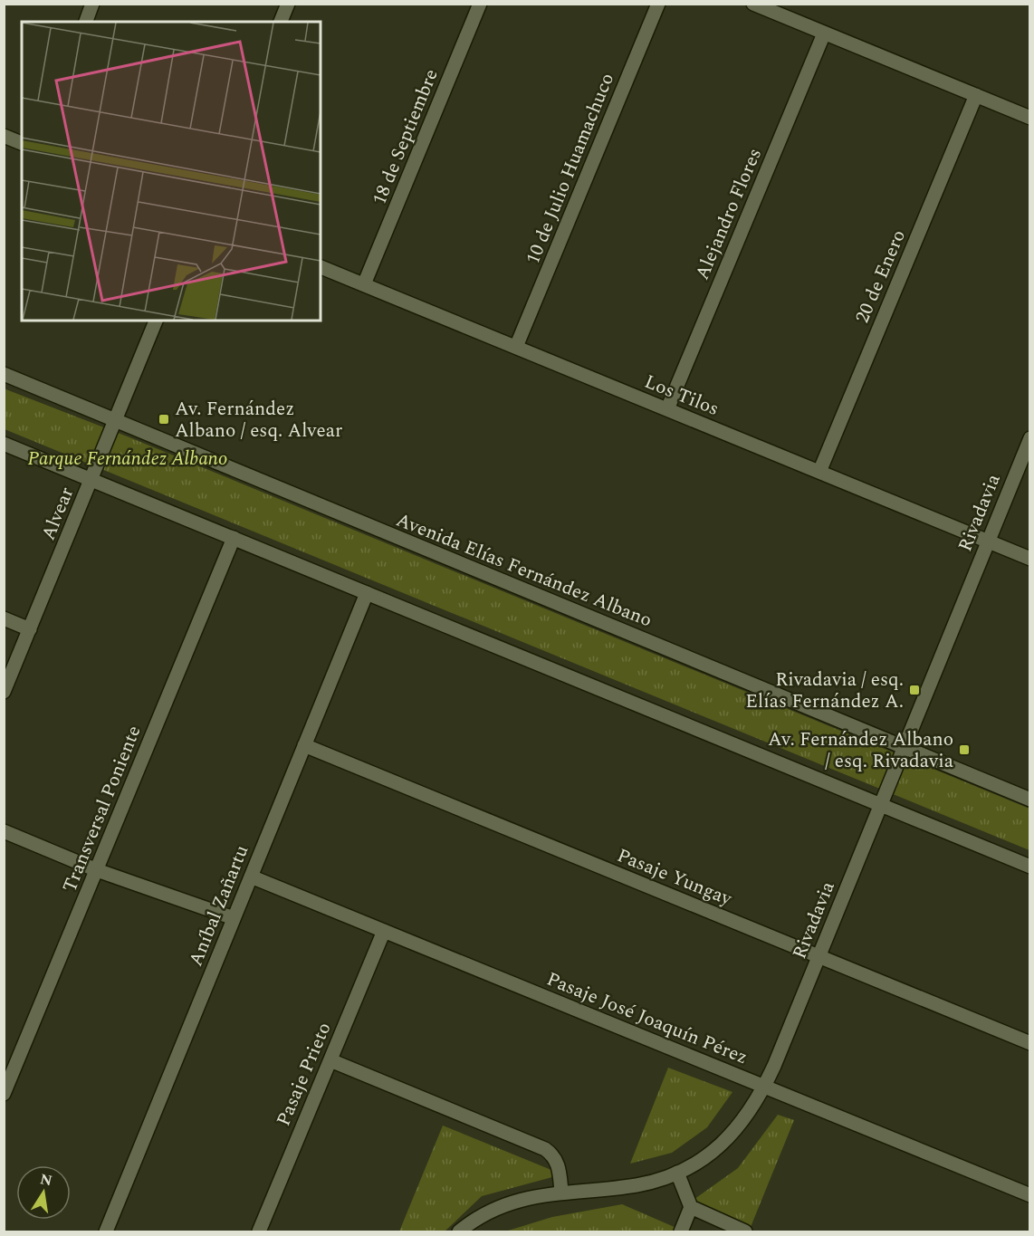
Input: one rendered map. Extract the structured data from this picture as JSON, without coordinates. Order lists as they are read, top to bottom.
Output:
{
  "streets": {
    "street": [
      "18 de Septiembre",
      "10 de Julio Huamachuco",
      "Alejandro Flores",
      "20 de Enero",
      "Los Tilos",
      "Rivadavia",
      "Alvear",
      "Avenida Elías Fernández Albano",
      "Transversal Poniente",
      "Pasaje Yungay",
      "Aníbal Zañartu",
      "Pasaje José Joaquín Pérez",
      "Pasaje Prieto"
    ]
  },
  "crossings": [
    ["18 de Septiembre", "Los Tilos"],
    ["10 de Julio Huamachuco", "Los Tilos"],
    ["Alejandro Flores", "Los Tilos"],
    ["20 de Enero", "Los Tilos"],
    ["Los Tilos", "Rivadavia"],
    ["Rivadavia", "Avenida Elías Fernández Albano"],
    ["Rivadavia", "Pasaje Yungay"],
    ["Rivadavia", "Pasaje José Joaquín Pérez"],
    ["Alvear", "Avenida Elías Fernández Albano"],
    ["Pasaje Yungay", "Aníbal Zañartu"],
    ["Aníbal Zañartu", "Pasaje José Joaquín Pérez"],
    ["Pasaje José Joaquín Pérez", "Pasaje Prieto"]
  ],
  "parks": ["Parque Fernández Albano"],
  "places": {
    "transit": ["Av. Fernández Albano / esq. Alvear", "Rivadavia / esq. Elías Fernández A.", "Av. Fernández Albano / esq. Rivadavia"]
  },
  "north": "top"
}
